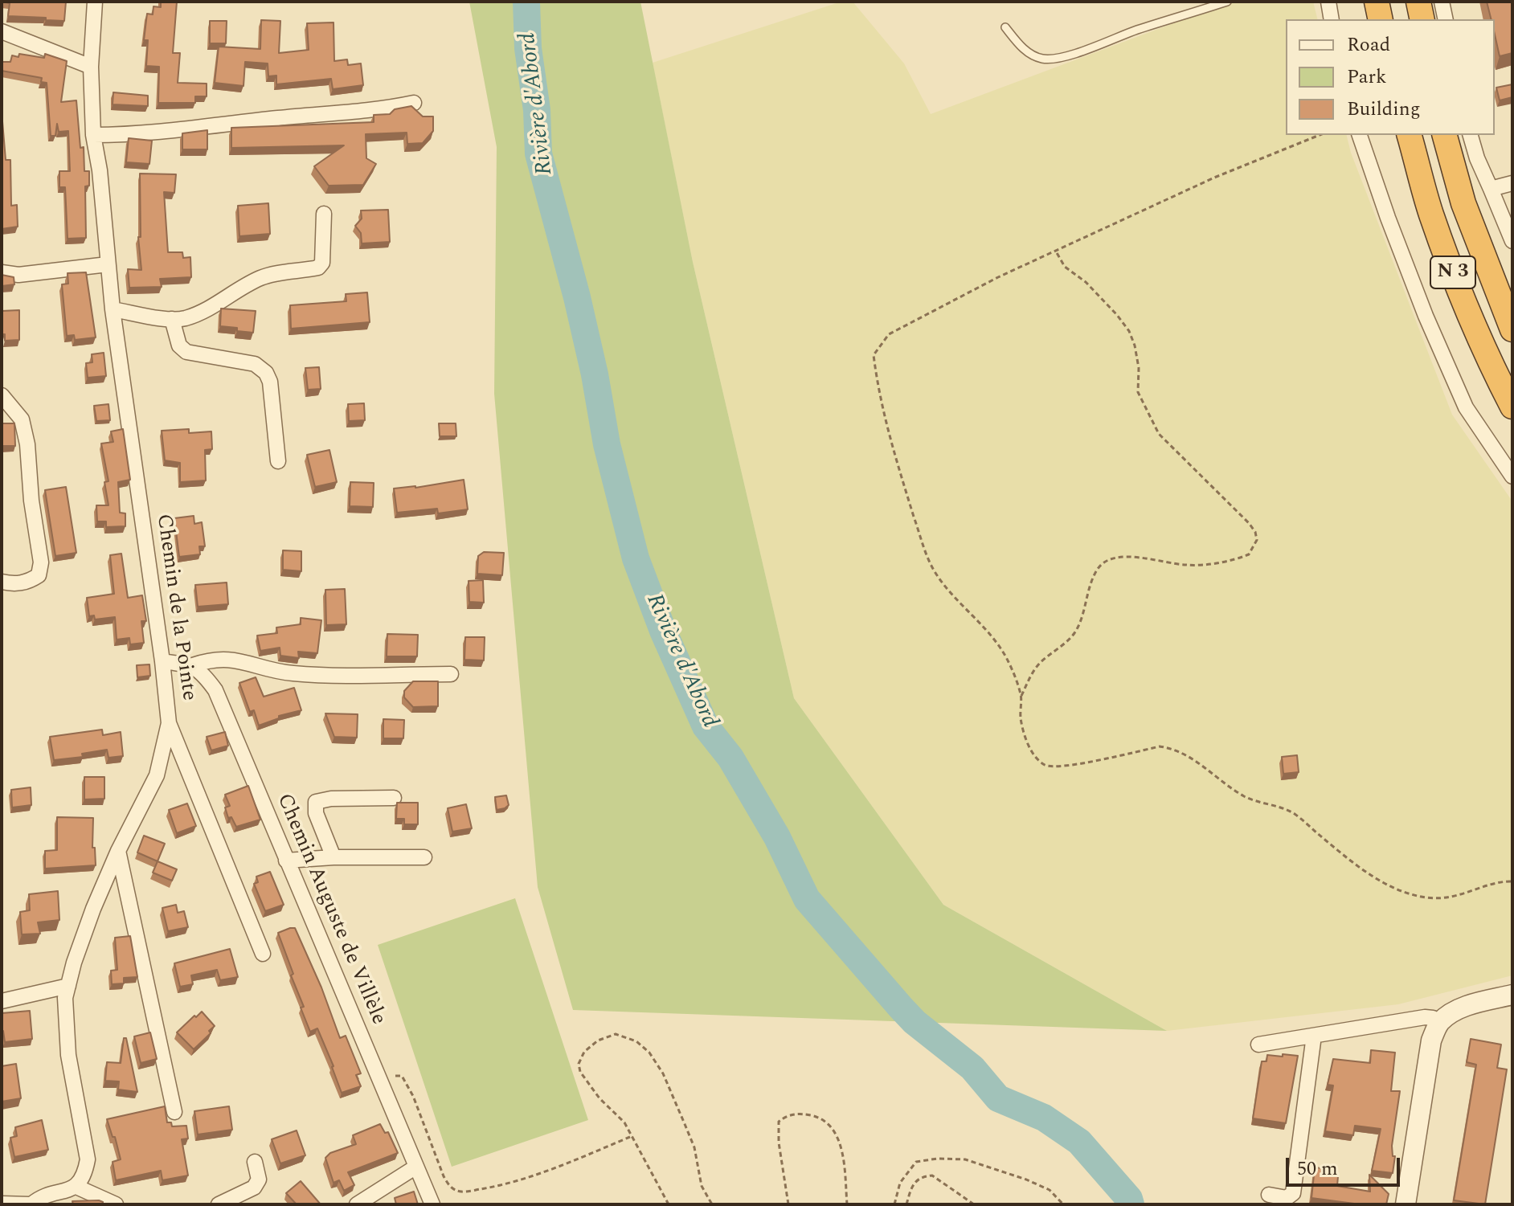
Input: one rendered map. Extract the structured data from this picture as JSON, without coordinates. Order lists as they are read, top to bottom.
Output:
{
  "streets": {
    "highway": ["N 3"],
    "street": ["Chemin de la Pointe", "Chemin Auguste de Villèle"]
  },
  "water": ["Rivière d'Abord"],
  "legend": ["Road", "Park", "Building"],
  "scale_bar": "50 m"
}
